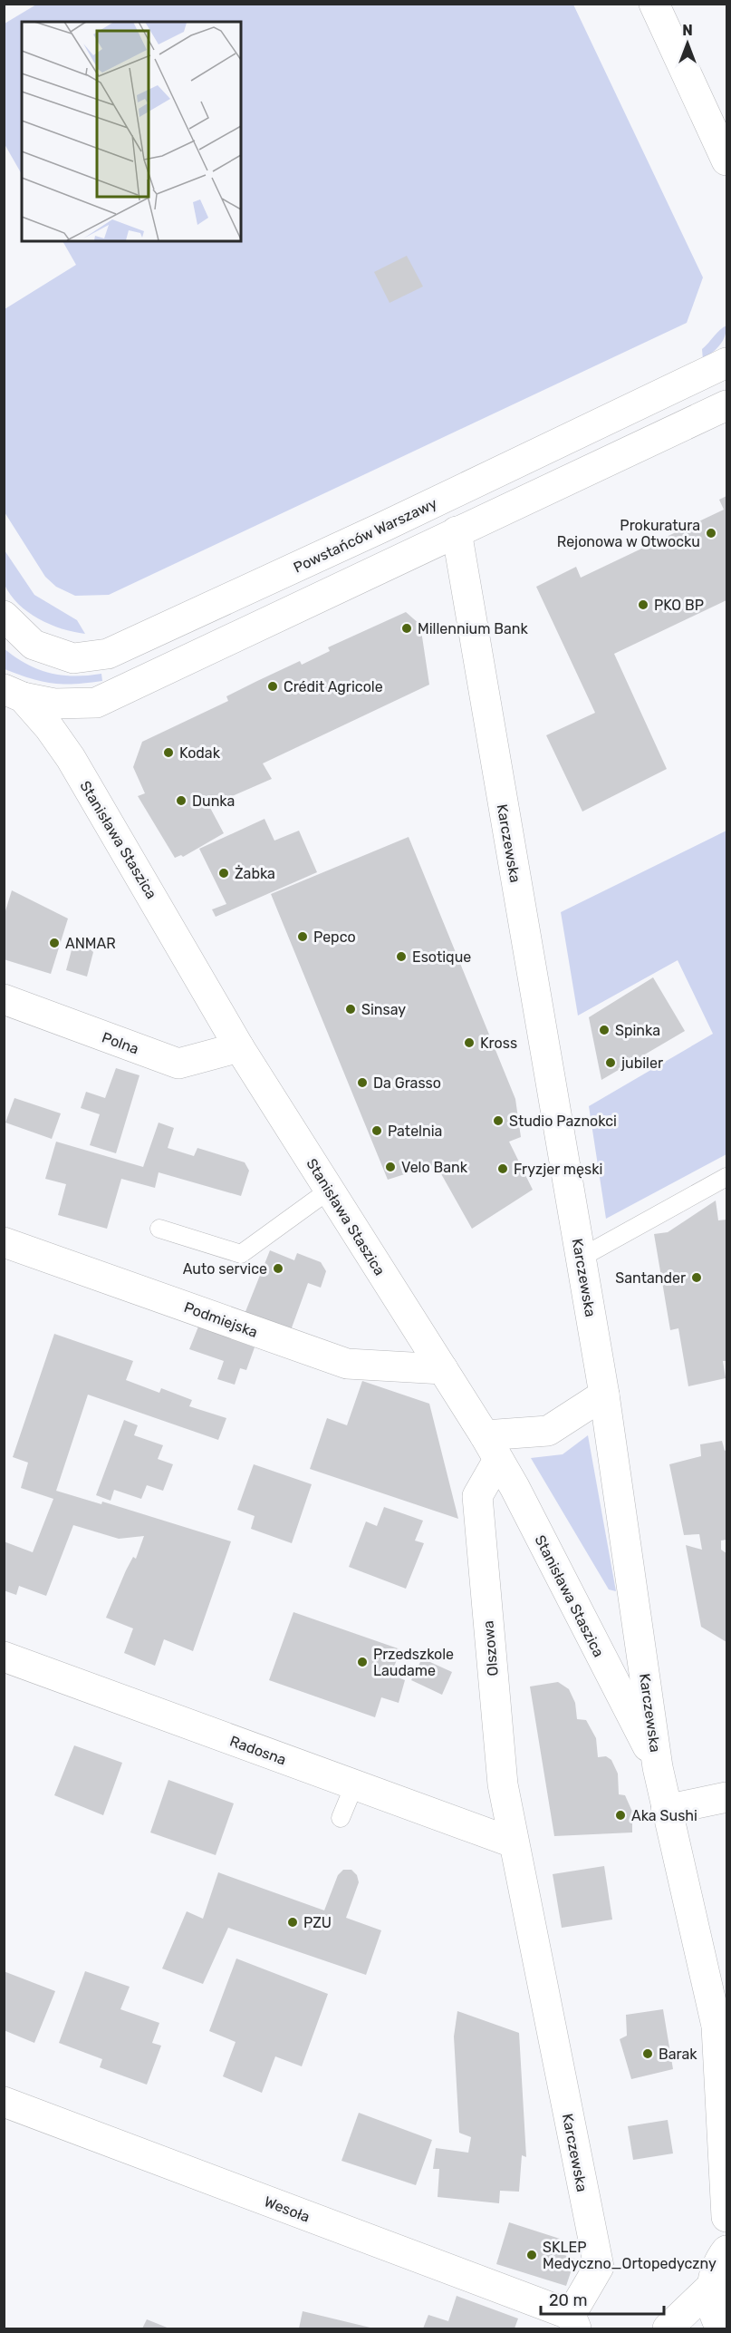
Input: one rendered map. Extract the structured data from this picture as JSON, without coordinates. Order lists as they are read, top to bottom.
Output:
{
  "streets": {
    "main road": [
      "Powstańców Warszawy",
      "Stanisława Staszica",
      "Karczewska",
      "Polna",
      "Podmiejska",
      "Olszowa",
      "Radosna",
      "Wesoła"
    ]
  },
  "crossings": [
    ["Stanisława Staszica", "Karczewska"],
    ["Stanisława Staszica", "Polna"],
    ["Stanisława Staszica", "Podmiejska"],
    ["Stanisława Staszica", "Olszowa"],
    ["Karczewska", "Olszowa"],
    ["Karczewska", "Radosna"],
    ["Karczewska", "Wesoła"],
    ["Olszowa", "Radosna"]
  ],
  "places": [
    "Prokuratura Rejonowa w Otwocku",
    "PKO BP",
    "Millennium Bank",
    "Crédit Agricole",
    "Kodak",
    "Dunka",
    "Żabka",
    "Pepco",
    "ANMAR",
    "Esotique",
    "Sinsay",
    "Spinka",
    "Kross",
    "jubiler",
    "Da Grasso",
    "Studio Paznokci",
    "Patelnia",
    "Velo Bank",
    "Fryzjer męski",
    "Auto service",
    "Santander",
    "Przedszkole Laudame",
    "Aka Sushi",
    "PZU",
    "Barak",
    "SKLEP Medyczno_Ortopedyczny"
  ],
  "scale_bar": "20 m",
  "north": "top"
}
